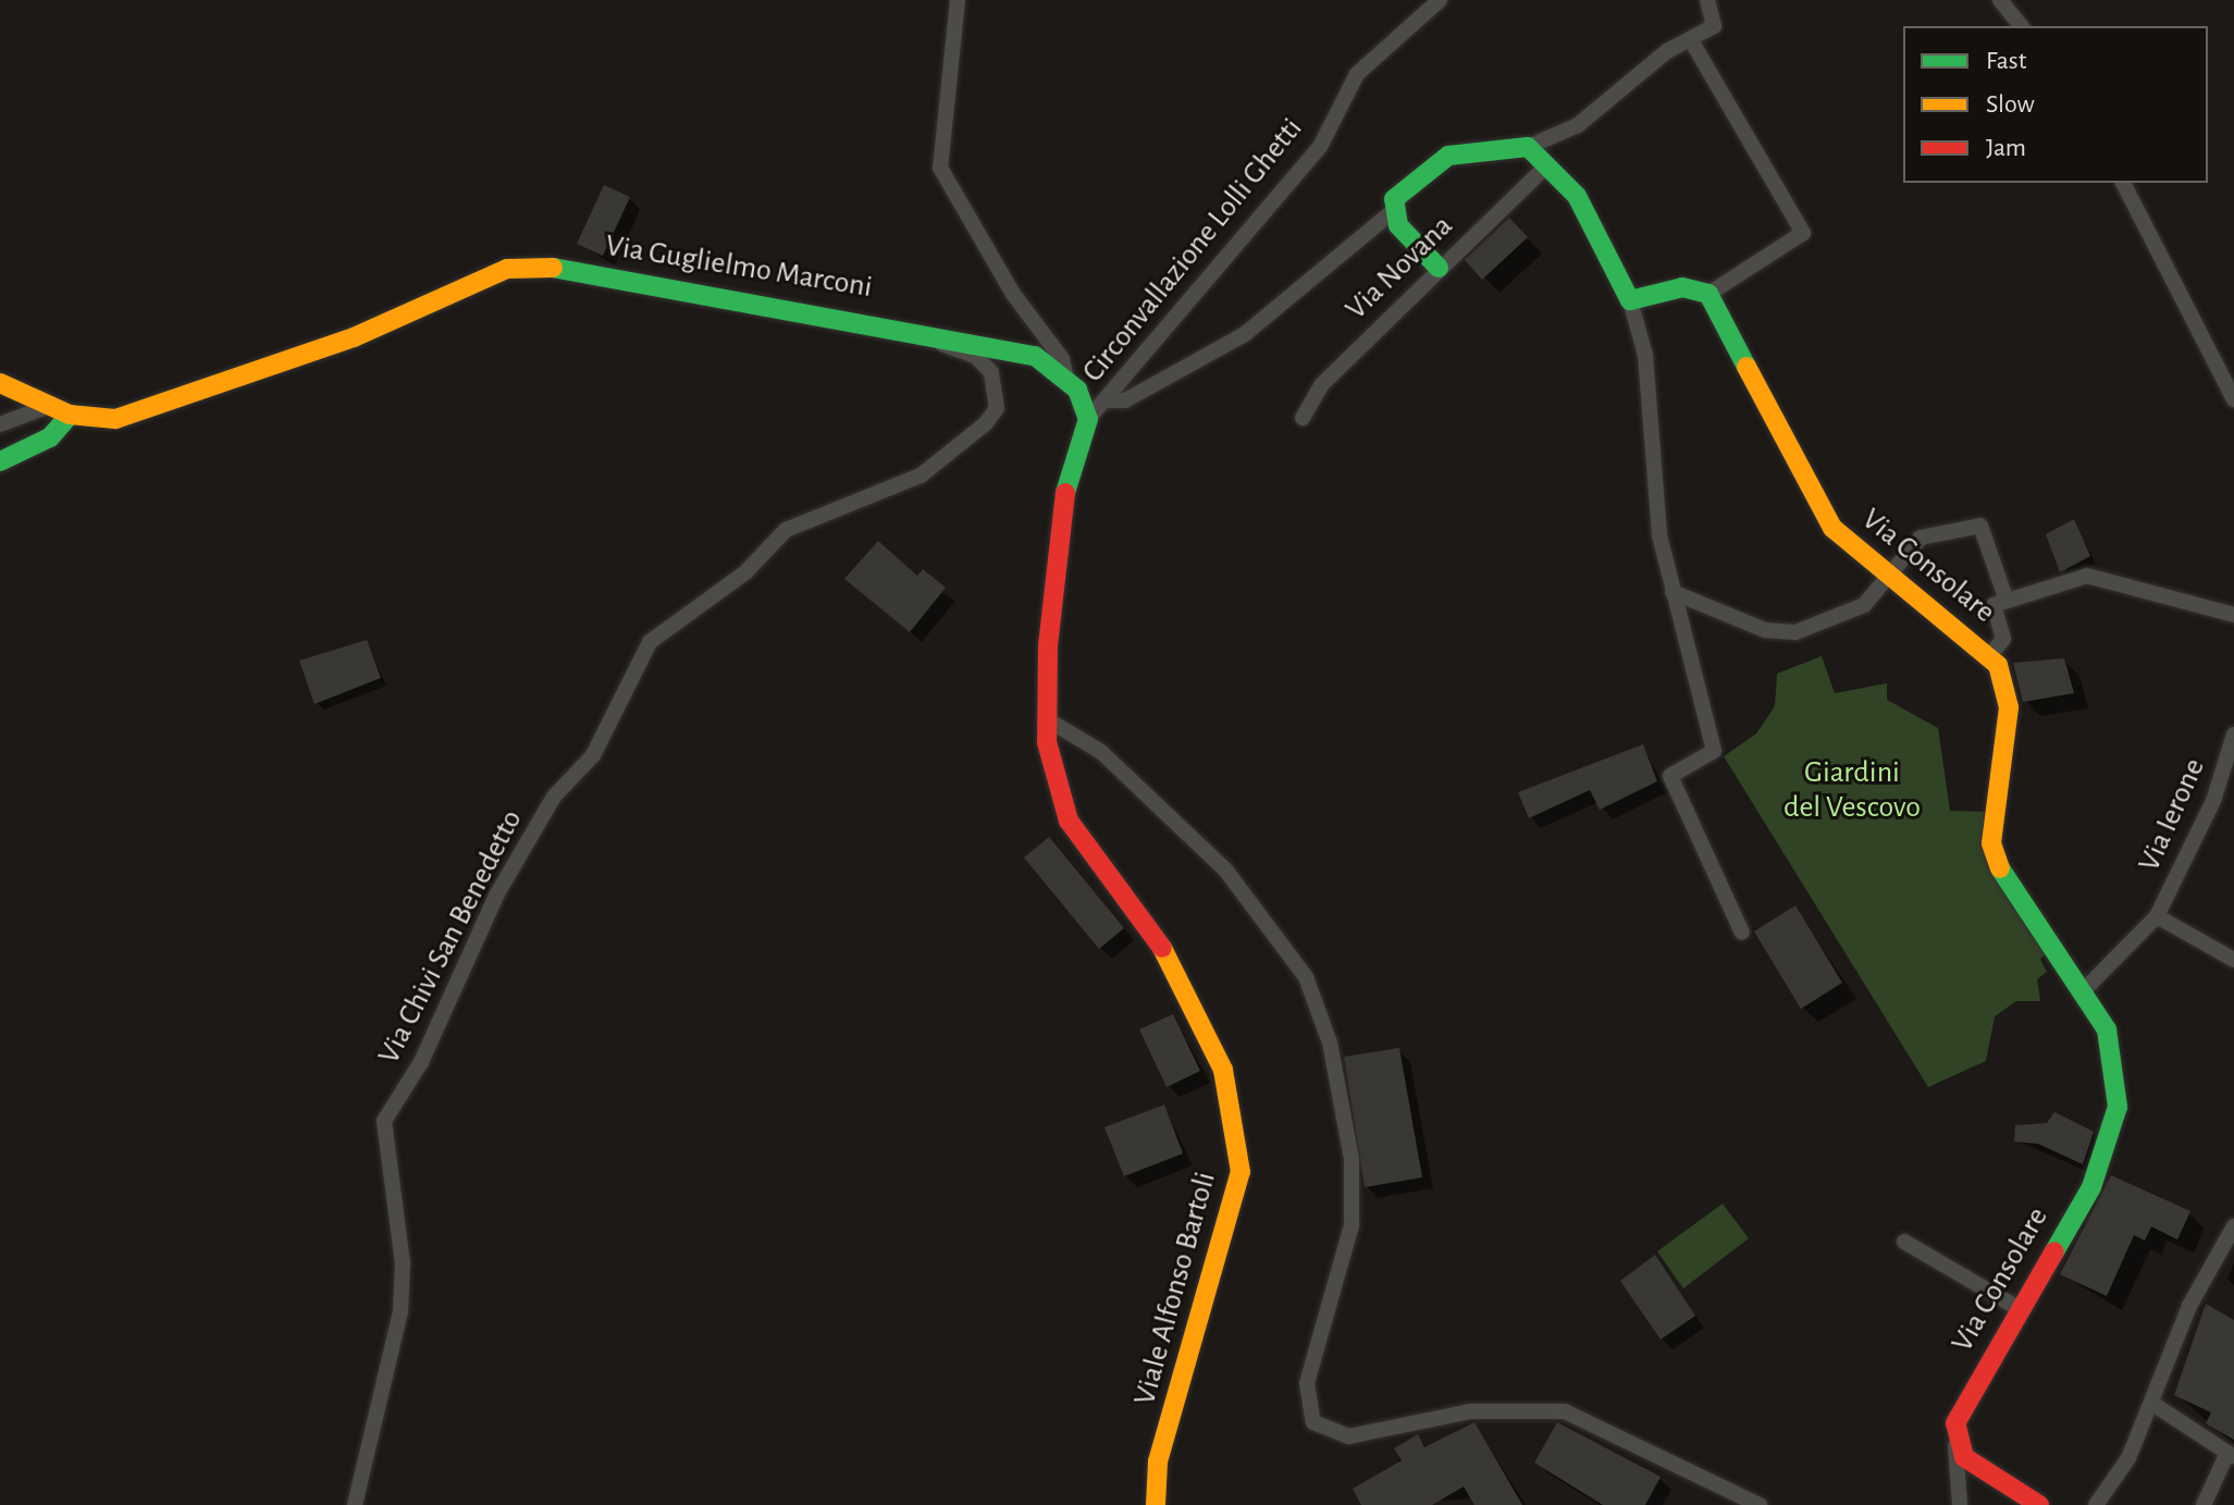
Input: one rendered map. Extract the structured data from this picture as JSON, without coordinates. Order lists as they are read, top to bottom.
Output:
{
  "streets": {
    "street": [
      "Circonvallazione Lolli Ghetti",
      "Via Guglielmo Marconi",
      "Via Novana",
      "Via Consolare",
      "Via Ierone",
      "Via Chivi San Benedetto",
      "Viale Alfonso Bartoli"
    ]
  },
  "crossings": [
    ["Circonvallazione Lolli Ghetti", "Via Guglielmo Marconi"],
    ["Via Guglielmo Marconi", "Via Chivi San Benedetto"],
    ["Via Consolare", "Via Ierone"]
  ],
  "parks": ["Giardini del Vescovo"],
  "legend": ["Fast", "Slow", "Jam"]
}
